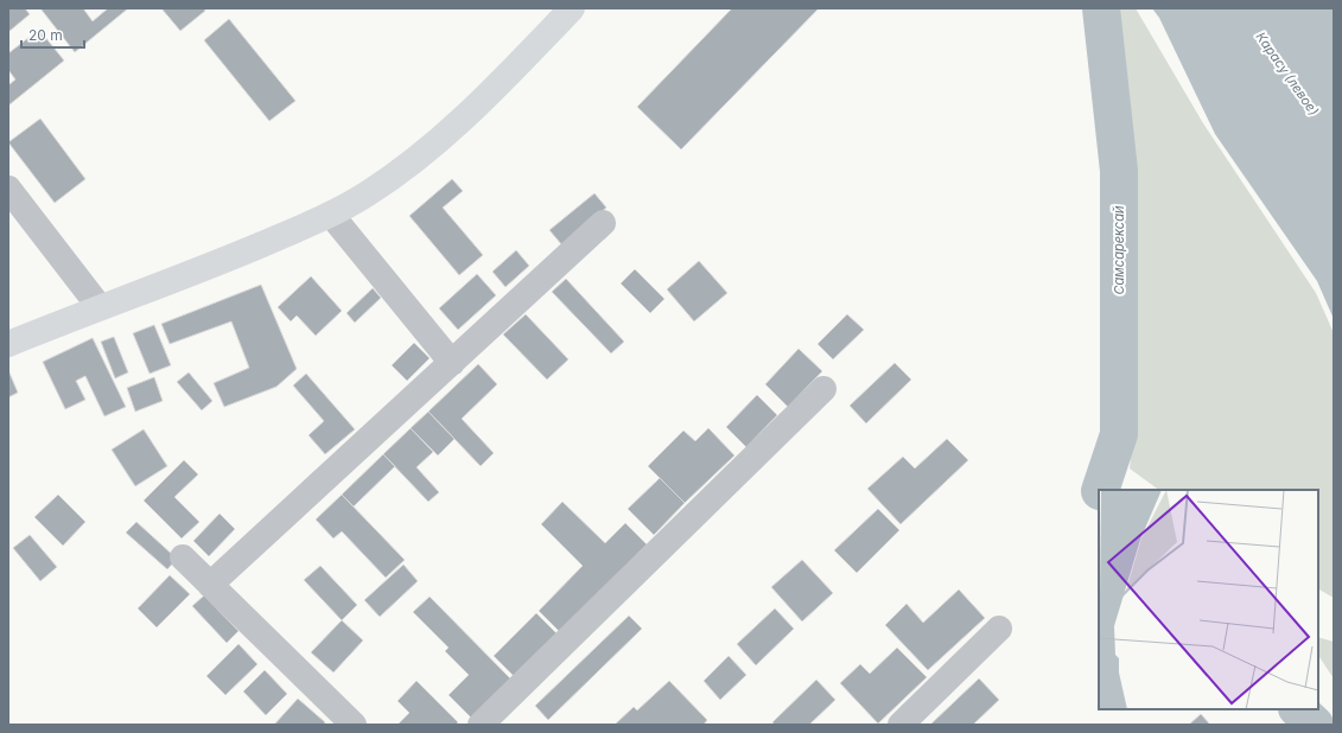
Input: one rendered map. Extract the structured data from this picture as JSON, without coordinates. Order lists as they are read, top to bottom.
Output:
{
  "water": ["Карасу (левое)", "Самсарексай"],
  "scale_bar": "20 m"
}
